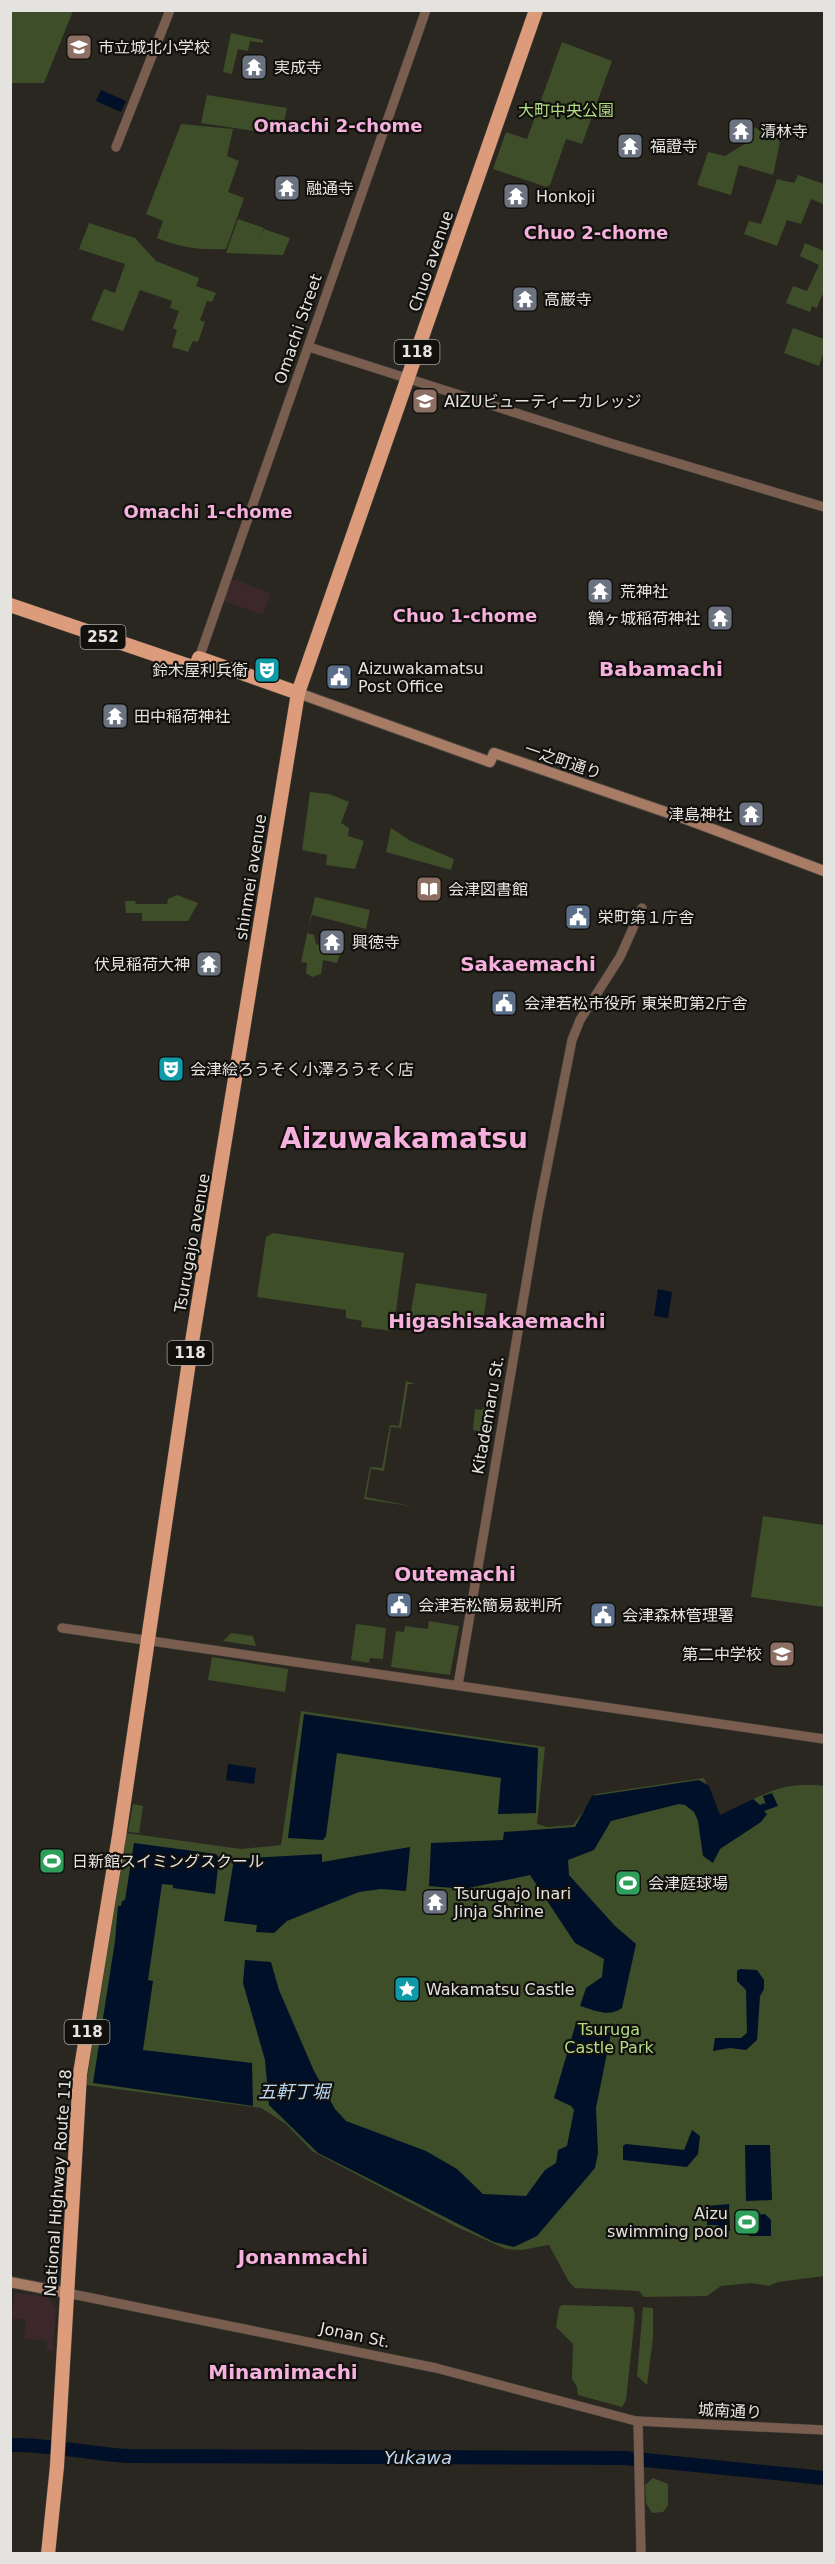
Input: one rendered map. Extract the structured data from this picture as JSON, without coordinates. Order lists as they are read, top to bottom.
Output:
{
  "streets": {
    "highway": [
      "Chuo avenue",
      "118",
      "252",
      "shinmei avenue",
      "Tsurugajo avenue",
      "National Highway Route 118"
    ],
    "main road": ["一之町通り"],
    "street": [
      "Omachi Street",
      "Kitademaru St.",
      "Jonan St.",
      "城南通り"
    ]
  },
  "crossings": [
    ["Chuo avenue", "252"],
    ["Chuo avenue", "一之町通り"],
    ["Chuo avenue", "shinmei avenue"],
    ["Omachi Street", "252"],
    ["252", "一之町通り"],
    ["252", "shinmei avenue"],
    ["一之町通り", "shinmei avenue"],
    ["shinmei avenue", "Tsurugajo avenue"],
    ["Tsurugajo avenue", "National Highway Route 118"],
    ["National Highway Route 118", "Jonan St."],
    ["Jonan St.", "城南通り"]
  ],
  "districts": [
    "Omachi 2-chome",
    "Chuo 2-chome",
    "Omachi 1-chome",
    "Chuo 1-chome",
    "Babamachi",
    "Sakaemachi",
    "Aizuwakamatsu",
    "Higashisakaemachi",
    "Outemachi",
    "Jonanmachi",
    "Minamimachi"
  ],
  "water": ["五軒丁堀", "Yukawa"],
  "parks": ["大町中央公園", "Tsuruga Castle Park"],
  "places": {
    "school or university": ["市立城北小学校", "AIZUビューティーカレッジ", "第二中学校"],
    "temple": [
      "実成寺",
      "清林寺",
      "福證寺",
      "融通寺",
      "Honkoji",
      "高巌寺",
      "荒神社",
      "鶴ヶ城稲荷神社",
      "田中稲荷神社",
      "津島神社",
      "興徳寺",
      "伏見稲荷大神",
      "Tsurugajo Inari Jinja Shrine"
    ],
    "theatre": ["鈴木屋利兵衛", "会津絵ろうそく小澤ろうそく店"],
    "public building": [
      "Aizuwakamatsu Post Office",
      "栄町第１庁舎",
      "会津若松市役所 東栄町第2庁舎",
      "会津若松簡易裁判所",
      "会津森林管理署"
    ],
    "library": ["会津図書館"],
    "sports": ["日新館スイミングスクール", "会津庭球場", "Aizu swimming pool"],
    "place": ["Wakamatsu Castle"]
  }
}
